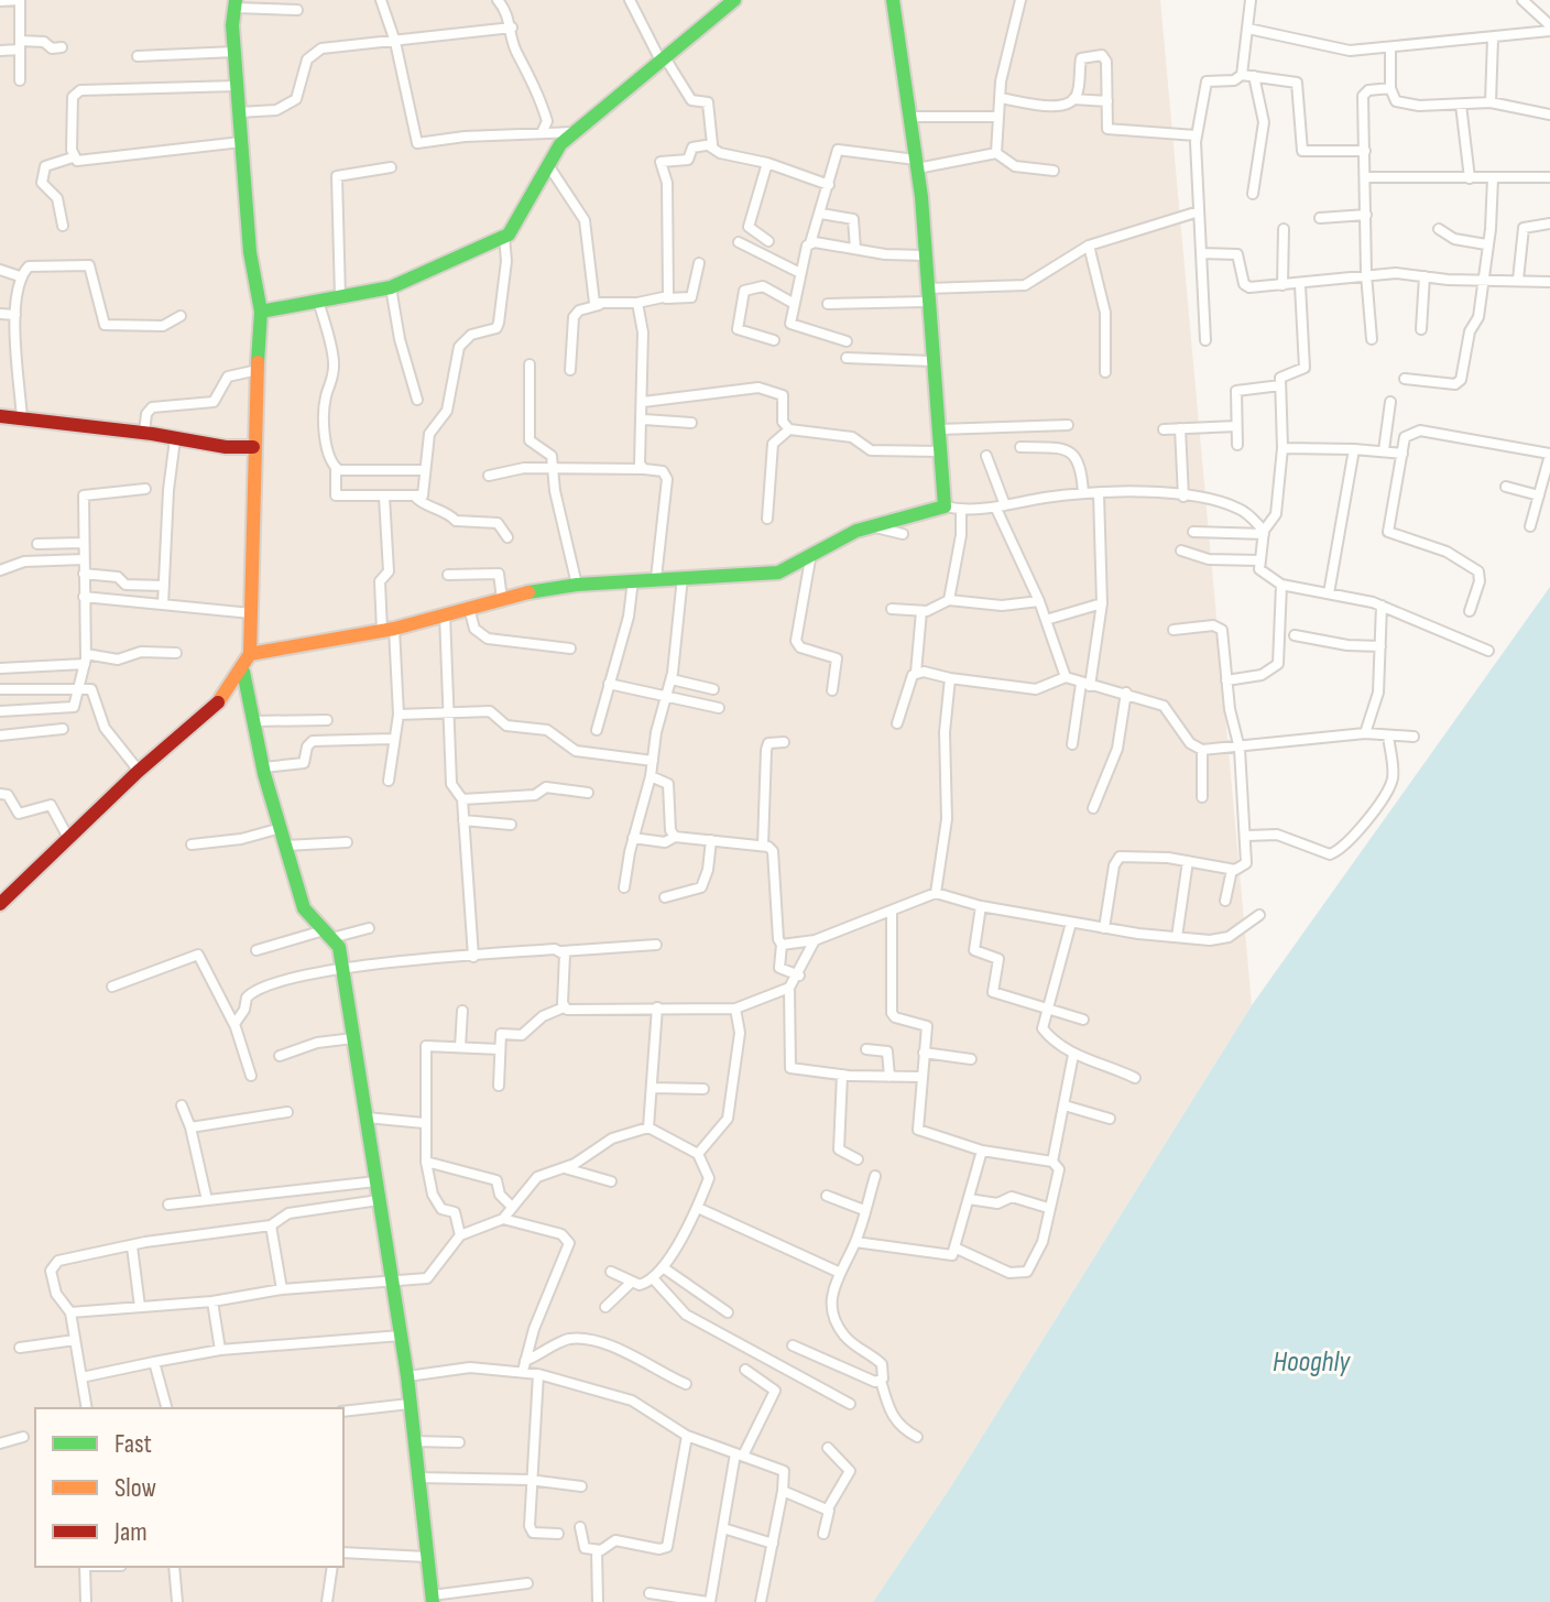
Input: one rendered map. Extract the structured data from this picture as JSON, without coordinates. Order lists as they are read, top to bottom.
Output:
{
  "water": ["Hooghly"],
  "legend": ["Fast", "Slow", "Jam"]
}
